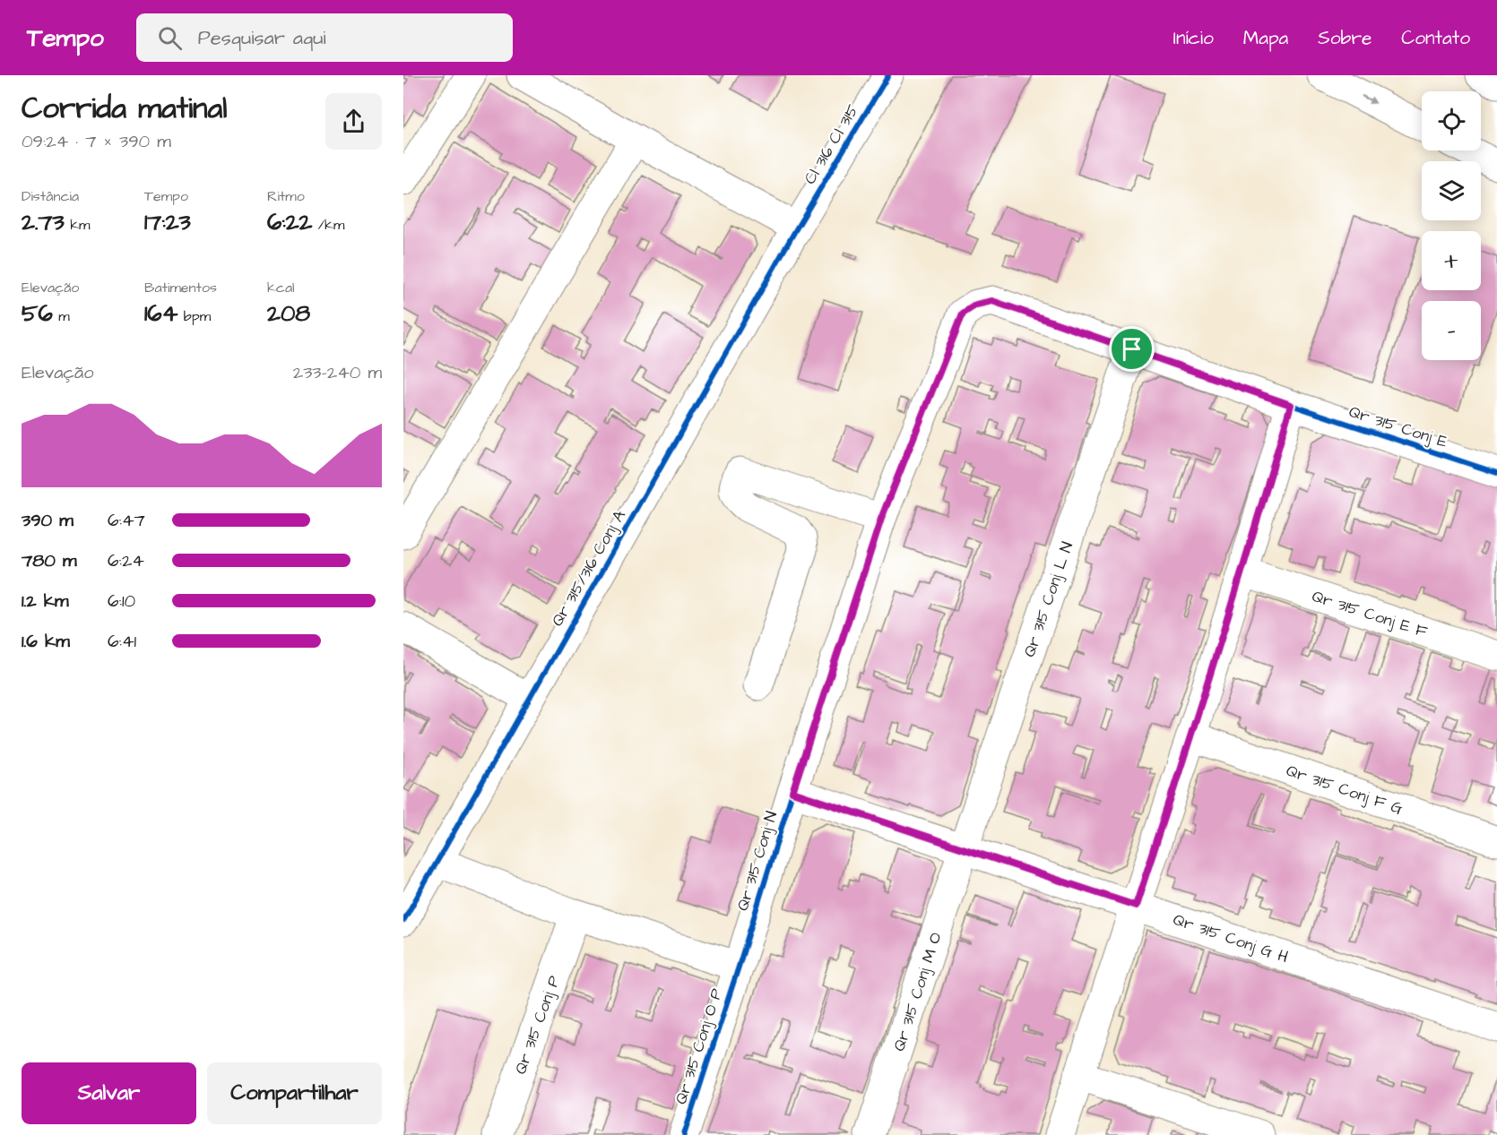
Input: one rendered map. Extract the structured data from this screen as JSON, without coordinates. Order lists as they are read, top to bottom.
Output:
{
  "streets": {
    "street": [
      "Cl 316 Cl 315",
      "Qr 315 Conj E",
      "Qr 315/316 Conj A",
      "Qr 315 Conj L N",
      "Qr 315 Conj E F",
      "Qr 315 Conj F G",
      "Qr 315 Conj N",
      "Qr 315 Conj G H",
      "Qr 315 Conj M O",
      "Qr 315 Conj P",
      "Qr 315 Conj O P"
    ]
  },
  "crossings": [
    ["Cl 316 Cl 315", "Qr 315/316 Conj A"],
    ["Qr 315 Conj E", "Qr 315 Conj L N"],
    ["Qr 315 Conj E", "Qr 315 Conj N"],
    ["Qr 315 Conj L N", "Qr 315 Conj N"],
    ["Qr 315 Conj L N", "Qr 315 Conj G H"],
    ["Qr 315 Conj L N", "Qr 315 Conj M O"],
    ["Qr 315 Conj N", "Qr 315 Conj G H"],
    ["Qr 315 Conj N", "Qr 315 Conj O P"],
    ["Qr 315 Conj G H", "Qr 315 Conj M O"]
  ],
  "page": {
    "header": "Tempo",
    "search": "Pesquisar aqui",
    "nav": [
      "Início",
      "Mapa",
      "Sobre",
      "Contato"
    ],
    "heading": ["Corrida matinal", "09:24 · 7 × 390 m"],
    "map_buttons": ["+", "−"],
    "stats": [
      ["Distância", "2.73 km"],
      ["Tempo", "17:23"],
      ["Ritmo", "6:22 /km"],
      ["Elevação", "56 m"],
      ["Batimentos", "164 bpm"],
      ["kcal", "208"]
    ],
    "chart": ["Elevação", "233–240 m"],
    "list": [
      {
        "name": "390 m",
        "note": "6:47"
      },
      {
        "name": "780 m",
        "note": "6:24"
      },
      {
        "name": "1.2 km",
        "note": "6:10"
      },
      {
        "name": "1.6 km",
        "note": "6:41"
      }
    ],
    "buttons": ["Salvar", "Compartilhar"]
  }
}
